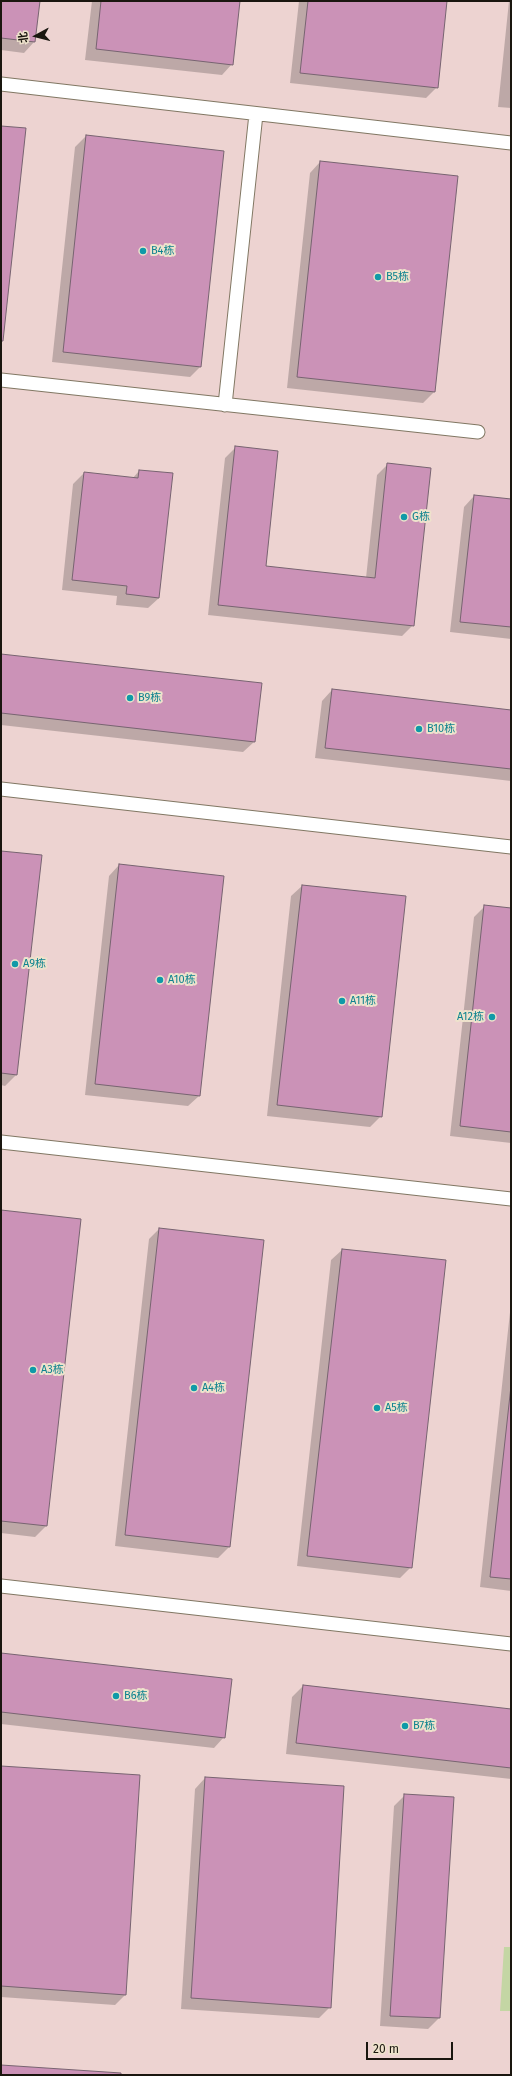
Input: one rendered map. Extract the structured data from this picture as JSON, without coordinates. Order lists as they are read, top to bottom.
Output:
{
  "places": [
    "B4栋",
    "B5栋",
    "G栋",
    "B9栋",
    "B10栋",
    "A9栋",
    "A10栋",
    "A11栋",
    "A12栋",
    "A3栋",
    "A4栋",
    "A5栋",
    "B6栋",
    "B7栋"
  ],
  "scale_bar": "20 m",
  "north": "left"
}
